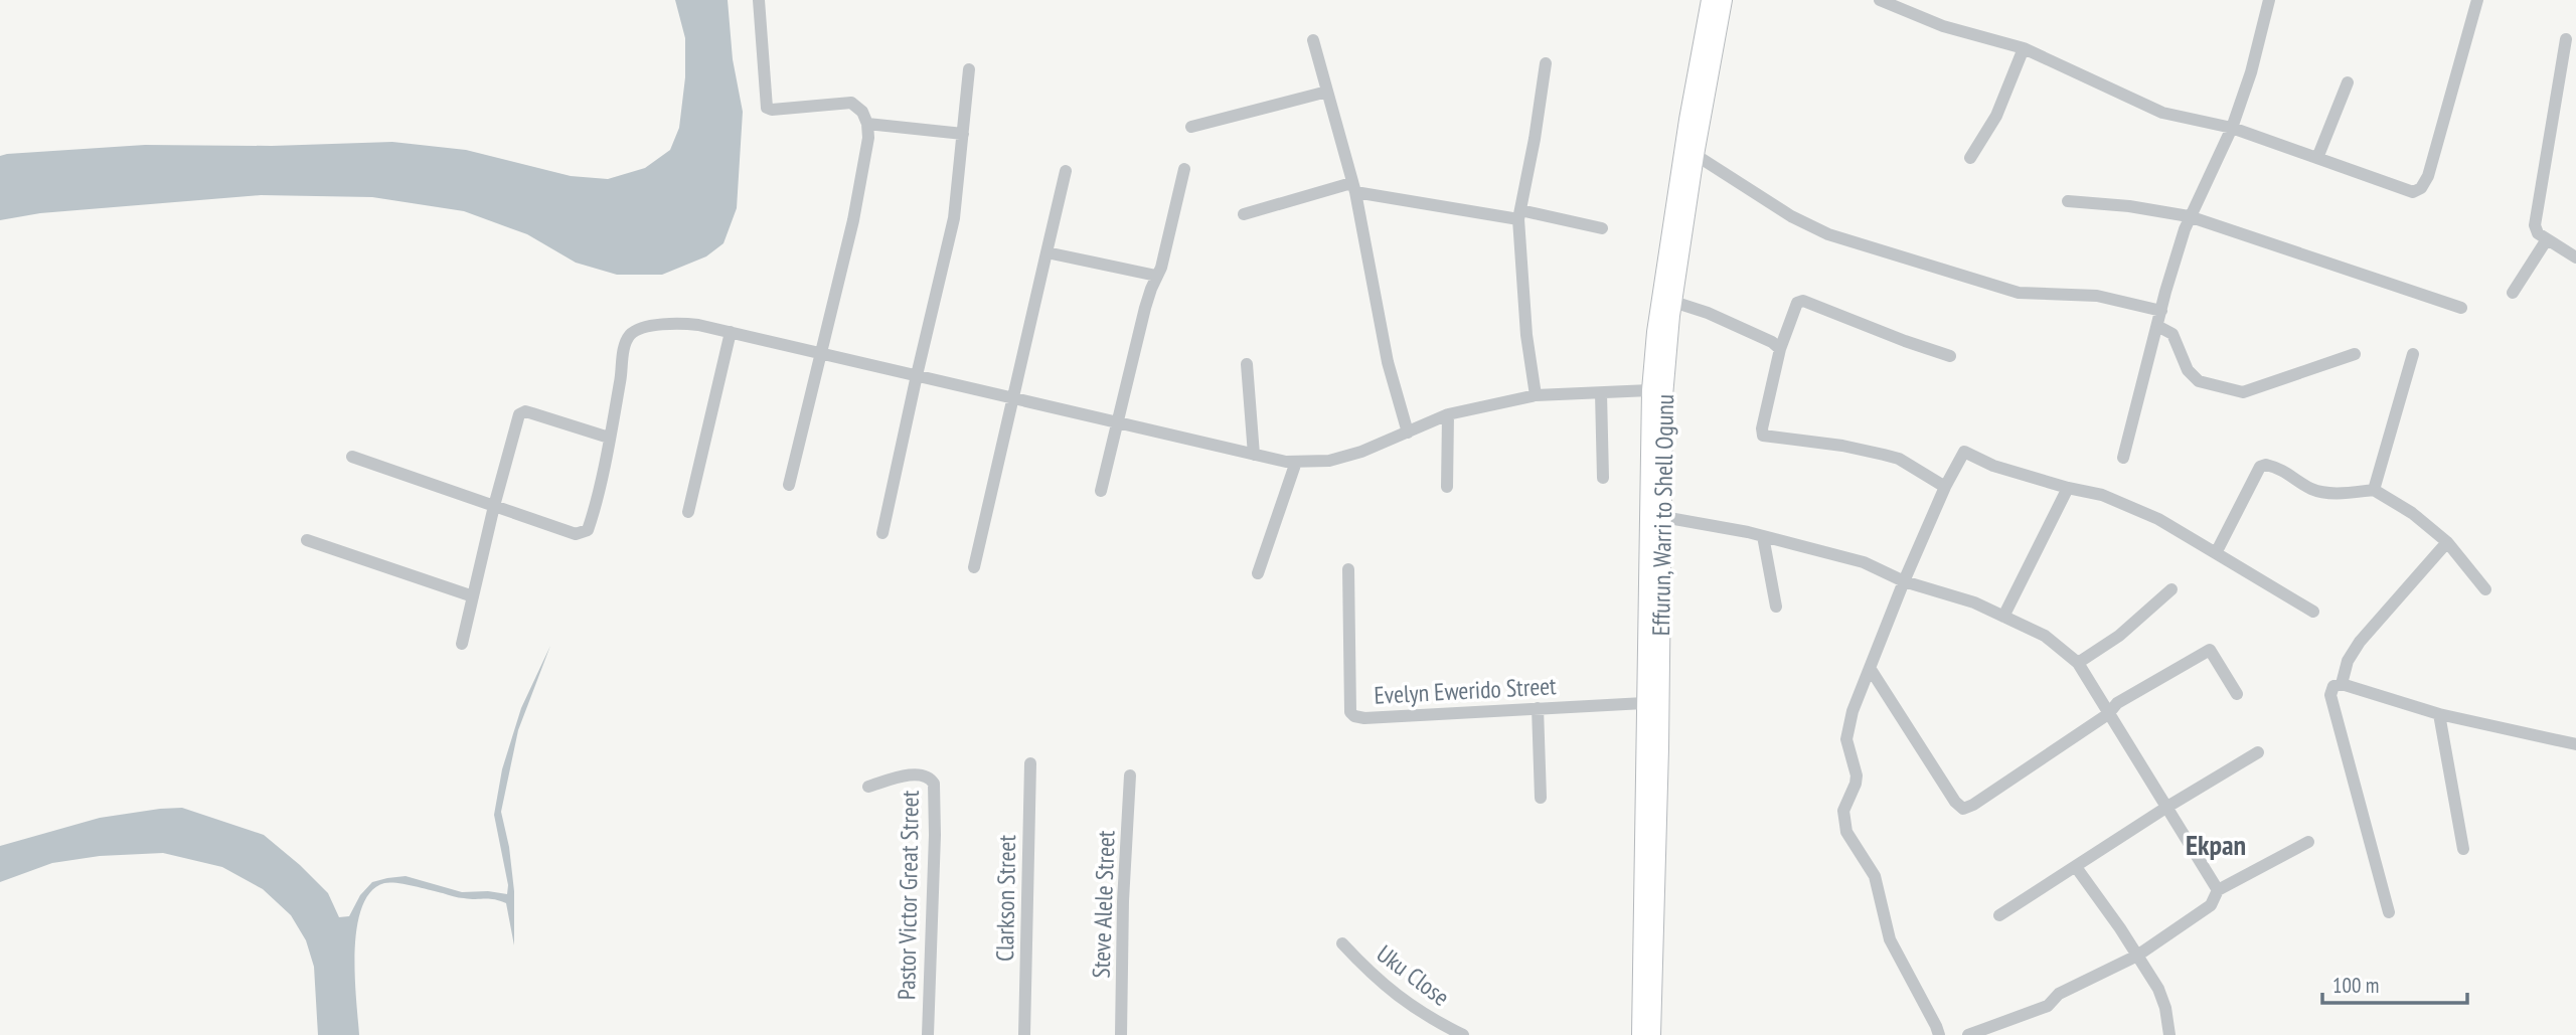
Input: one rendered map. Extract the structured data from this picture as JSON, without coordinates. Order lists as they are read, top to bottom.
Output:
{
  "streets": {
    "main road": ["Effurun, Warri to Shell Ogunu"],
    "street": [
      "Evelyn Ewerido Street",
      "Pastor Victor Great Street",
      "Clarkson Street",
      "Steve Alele Street",
      "Uku Close"
    ]
  },
  "crossings": [
    ["Effurun, Warri to Shell Ogunu", "Evelyn Ewerido Street"]
  ],
  "districts": ["Ekpan"],
  "scale_bar": "100 m"
}
